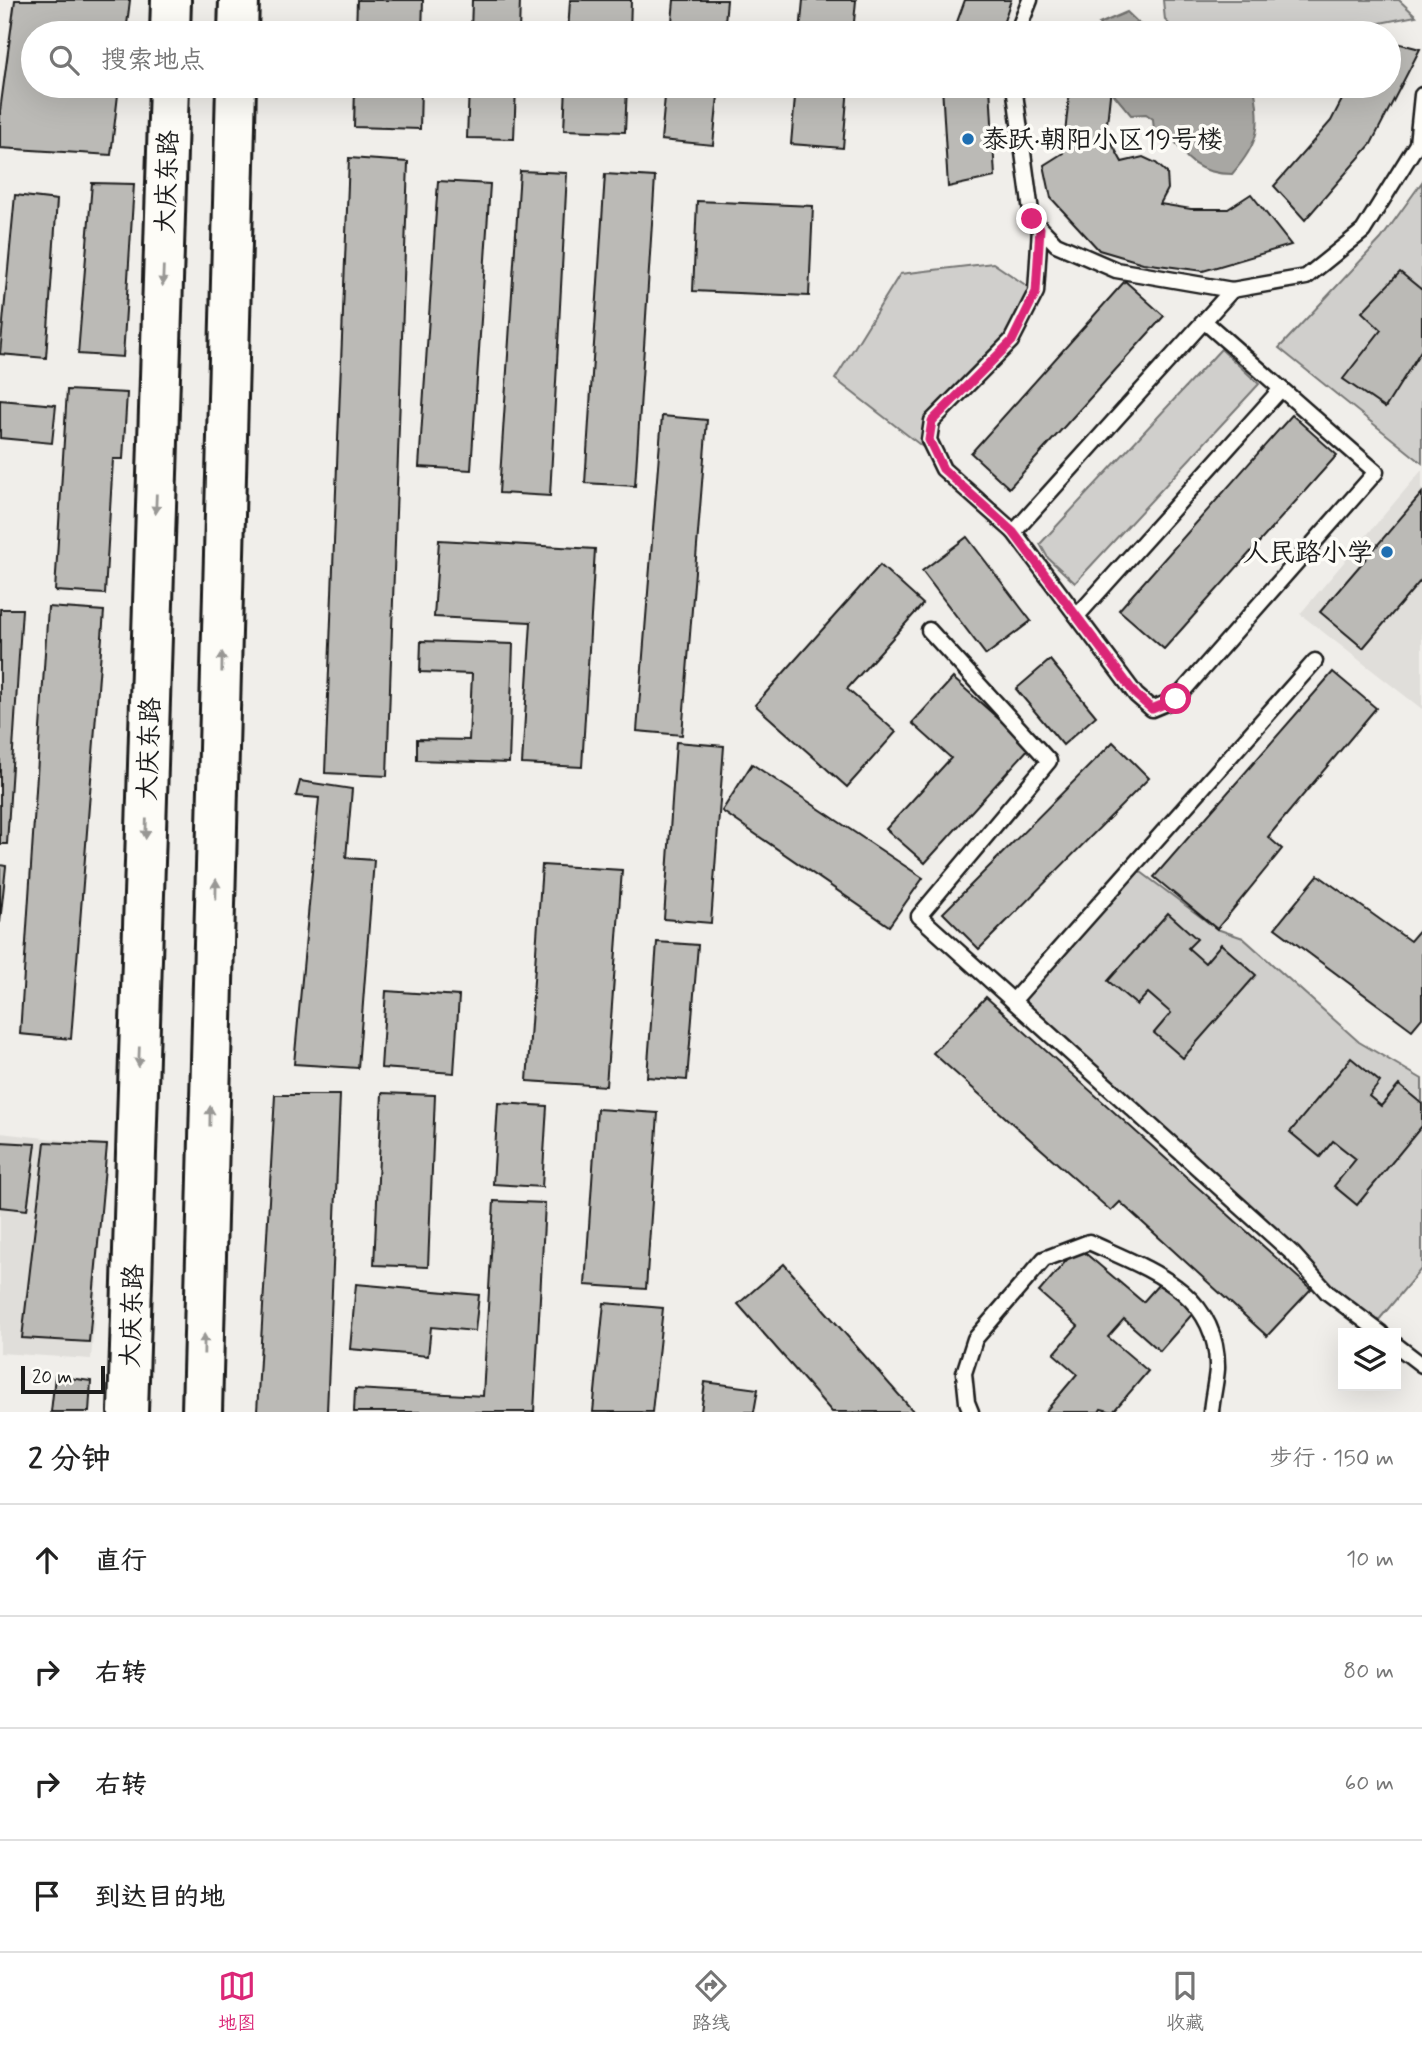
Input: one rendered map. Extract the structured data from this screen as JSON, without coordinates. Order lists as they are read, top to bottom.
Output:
{
  "streets": {
    "main road": ["大庆东路"]
  },
  "places": ["泰跃·朝阳小区19号楼", "人民路小学"],
  "scale_bar": "20 m",
  "page": {
    "search": "搜索地点",
    "scale": "20 m",
    "heading": ["2 分钟", "步行 · 150 m"],
    "list": [
      ["直行", "10 m"],
      ["右转", "80 m"],
      ["右转", "60 m"],
      "到达目的地"
    ],
    "nav": ["地图", "路线", "收藏"]
  }
}
